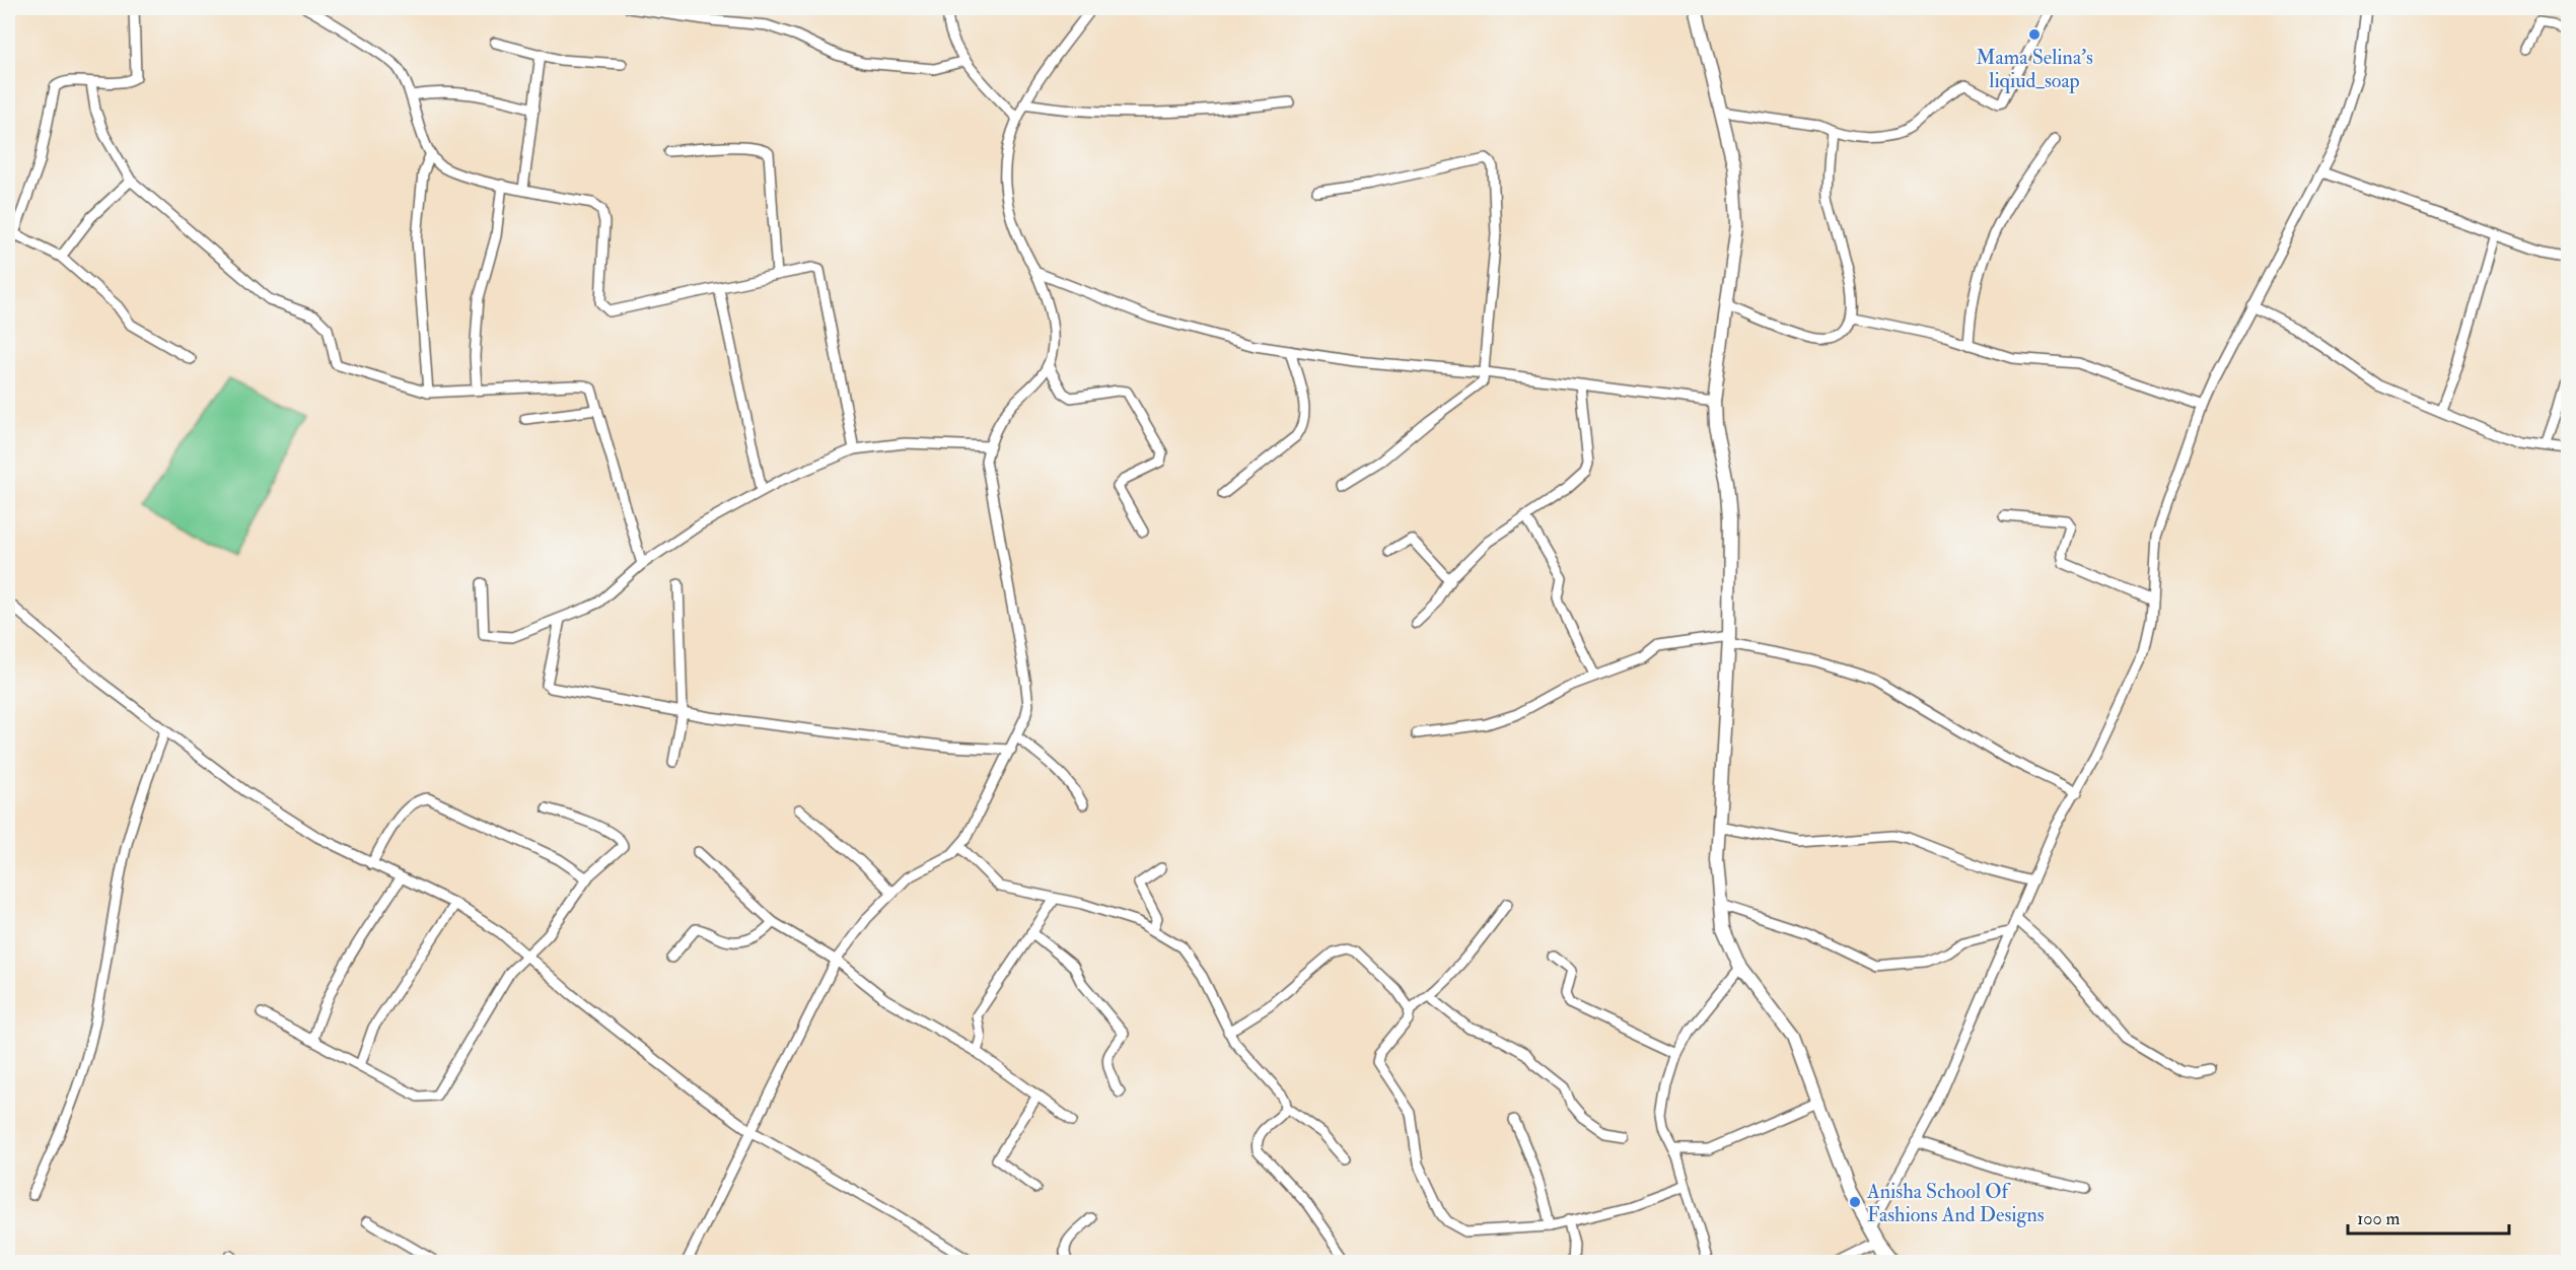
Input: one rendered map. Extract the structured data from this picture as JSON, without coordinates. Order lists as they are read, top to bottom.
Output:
{
  "places": ["Mama Selina's liqiud_soap", "Anisha School Of Fashions And Designs"],
  "scale_bar": "100 m"
}
